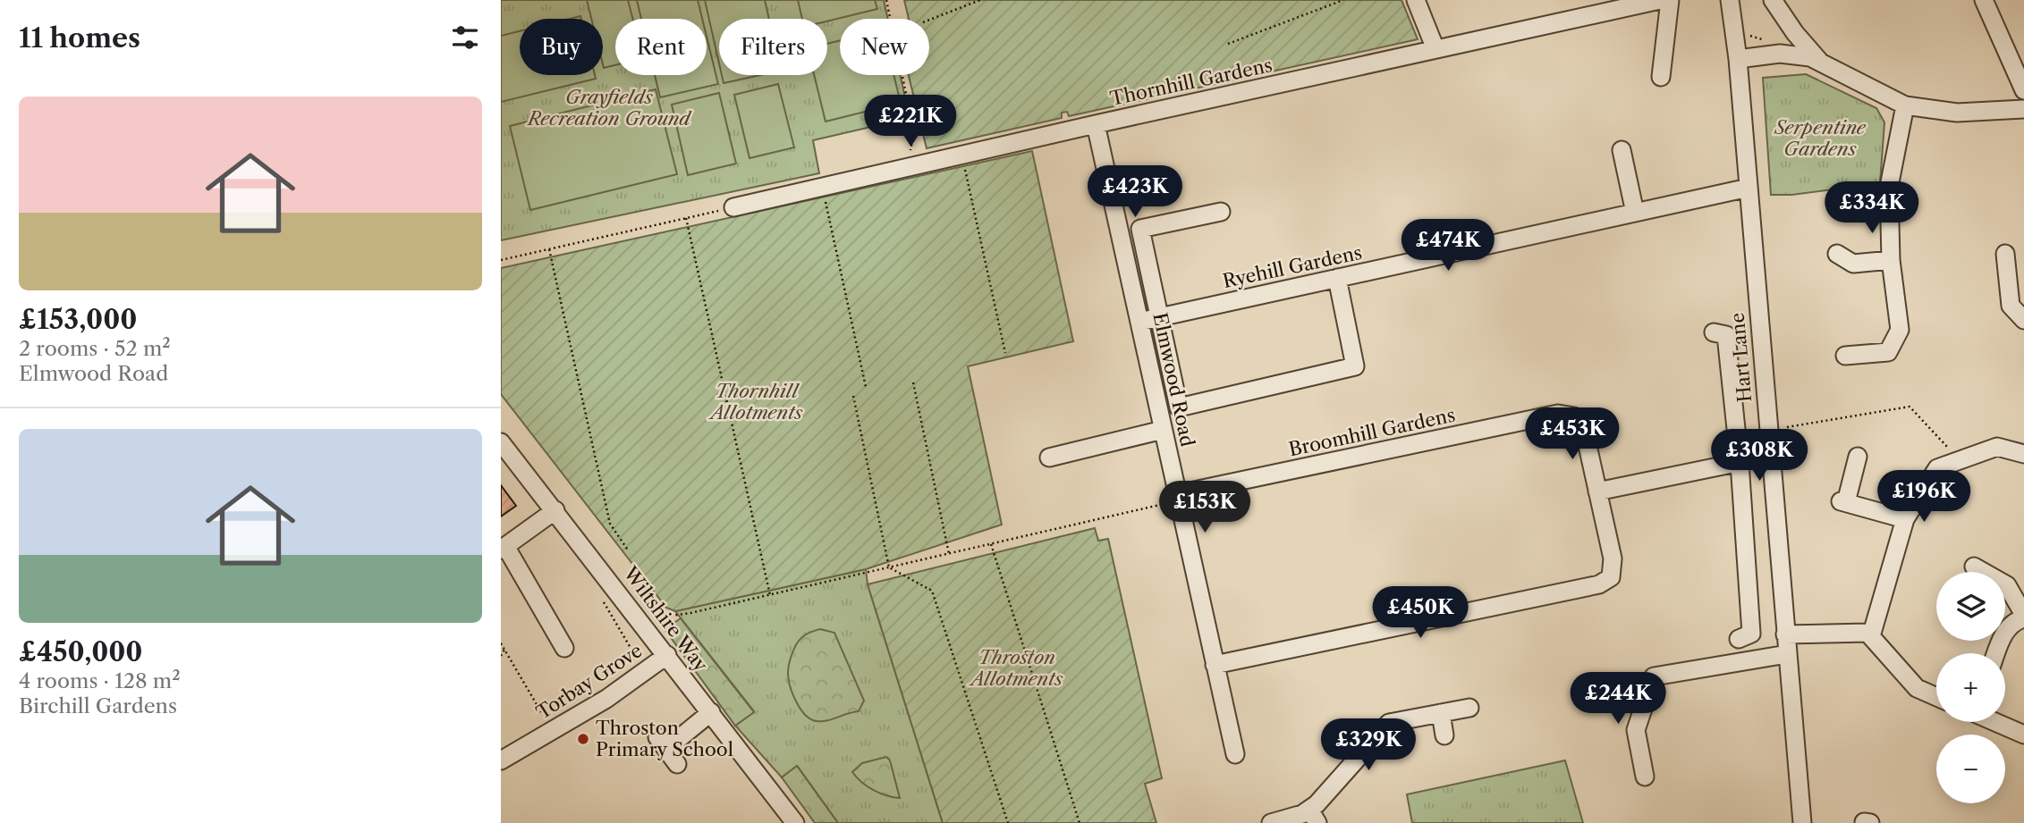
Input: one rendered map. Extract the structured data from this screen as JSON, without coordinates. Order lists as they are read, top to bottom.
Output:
{
  "streets": {
    "street": [
      "Thornhill Gardens",
      "Ryehill Gardens",
      "Hart Lane",
      "Elmwood Road",
      "Broomhill Gardens",
      "Wiltshire Way",
      "Torbay Grove"
    ]
  },
  "crossings": [
    ["Thornhill Gardens", "Elmwood Road"],
    ["Ryehill Gardens", "Hart Lane"],
    ["Ryehill Gardens", "Elmwood Road"],
    ["Elmwood Road", "Broomhill Gardens"],
    ["Wiltshire Way", "Torbay Grove"]
  ],
  "parks": [
    "Grayfields Recreation Ground",
    "Serpentine Gardens",
    "Thornhill Allotments",
    "Throston Allotments"
  ],
  "places": ["Throston Primary School"],
  "page": {
    "heading": "11 homes",
    "chip": [
      "Buy",
      "Rent",
      "Filters",
      "New"
    ],
    "list": [
      {
        "name": "£153,000",
        "note": "2 rooms · 52 m² · Elmwood Road"
      },
      {
        "name": "£450,000",
        "note": "4 rooms · 128 m² · Birchill Gardens"
      }
    ],
    "price": [
      "£221K",
      "£423K",
      "£334K",
      "£474K",
      "£453K",
      "£308K",
      "£196K",
      "£153K",
      "£450K",
      "£244K",
      "£329K"
    ],
    "map_buttons": ["+", "−"]
  }
}
